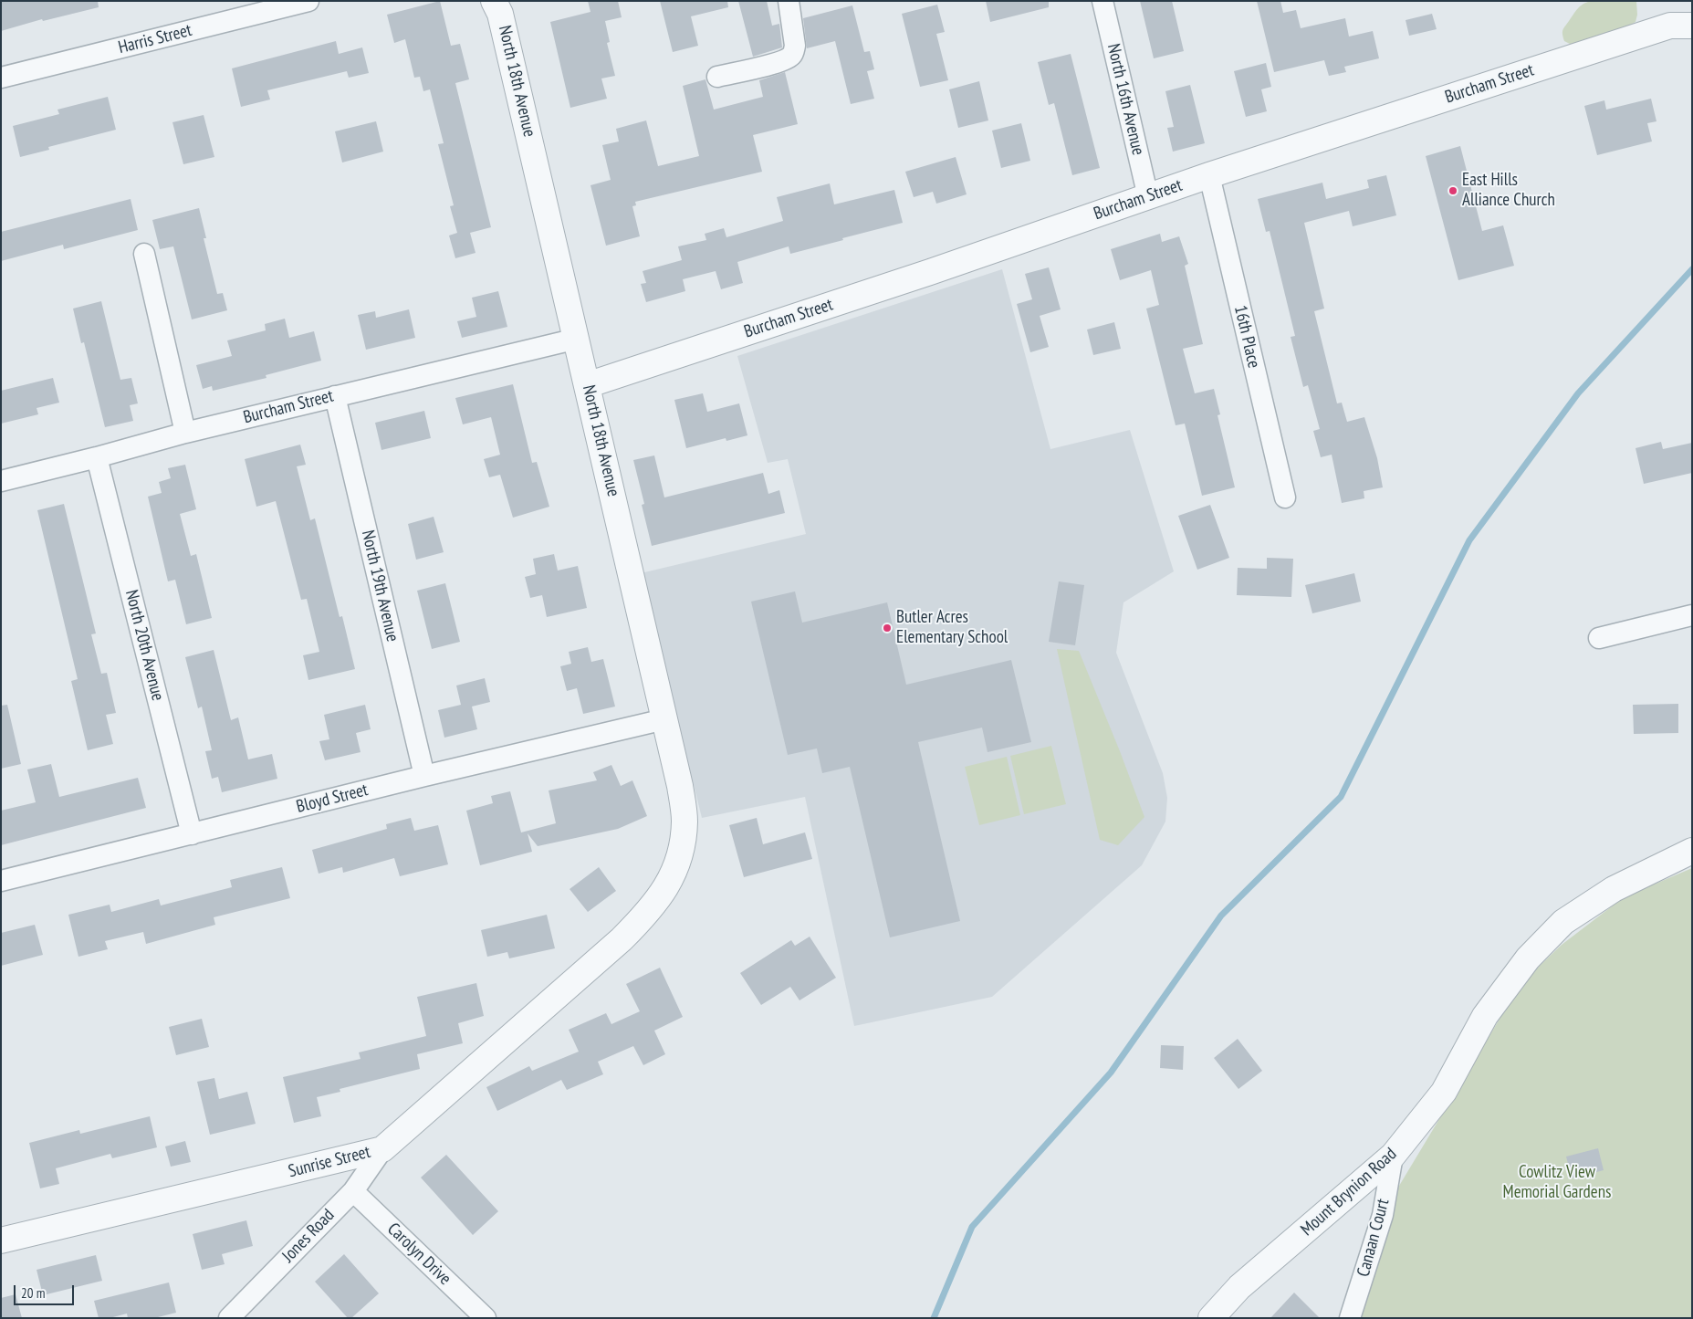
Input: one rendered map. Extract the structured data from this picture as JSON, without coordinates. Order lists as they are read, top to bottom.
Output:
{
  "streets": {
    "street": [
      "Harris Street",
      "North 18th Avenue",
      "Burcham Street",
      "North 16th Avenue",
      "16th Place",
      "North 19th Avenue",
      "North 20th Avenue",
      "Bloyd Street",
      "Sunrise Street",
      "Mount Brynion Road",
      "Jones Road",
      "Canaan Court",
      "Carolyn Drive"
    ]
  },
  "crossings": [
    ["North 18th Avenue", "Burcham Street"],
    ["North 18th Avenue", "Bloyd Street"],
    ["North 18th Avenue", "Sunrise Street"],
    ["Burcham Street", "North 16th Avenue"],
    ["Burcham Street", "16th Place"],
    ["Burcham Street", "North 19th Avenue"],
    ["Burcham Street", "North 20th Avenue"],
    ["North 19th Avenue", "Bloyd Street"],
    ["North 20th Avenue", "Bloyd Street"],
    ["Sunrise Street", "Jones Road"],
    ["Mount Brynion Road", "Canaan Court"],
    ["Jones Road", "Carolyn Drive"]
  ],
  "parks": ["Cowlitz View Memorial Gardens"],
  "places": ["East Hills Alliance Church", "Butler Acres Elementary School"],
  "scale_bar": "20 m"
}
